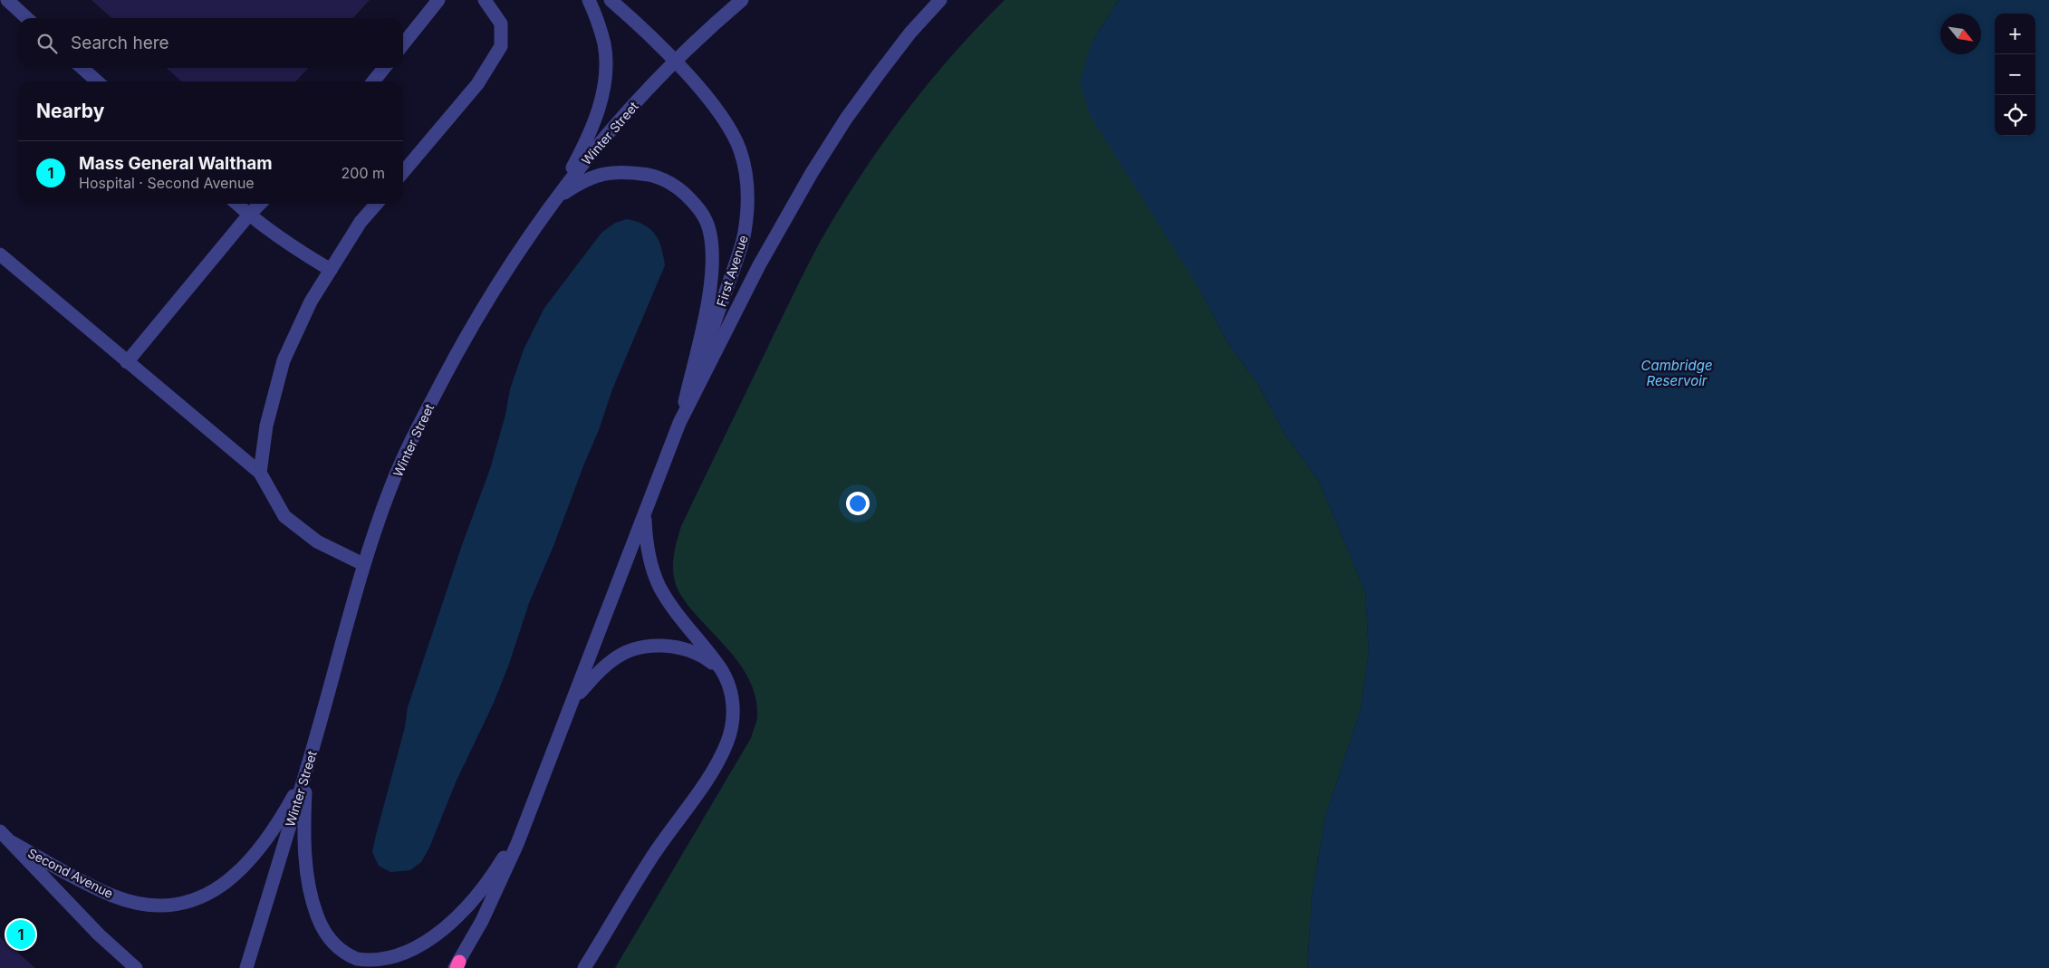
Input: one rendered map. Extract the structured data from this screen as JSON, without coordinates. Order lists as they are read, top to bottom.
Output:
{
  "streets": {
    "street": ["Winter Street", "First Avenue", "Second Avenue"]
  },
  "crossings": [
    ["Winter Street", "First Avenue"],
    ["Winter Street", "Second Avenue"]
  ],
  "water": ["Cambridge Reservoir"],
  "north": "bottom right",
  "page": {
    "map_buttons": ["+", "−"],
    "search": "Search here",
    "heading": "Nearby",
    "list": [
      {
        "mark": "1",
        "name": "Mass General Waltham",
        "note": "Hospital · Second Avenue",
        "value": "200 m"
      }
    ],
    "pins": "1"
  }
}
